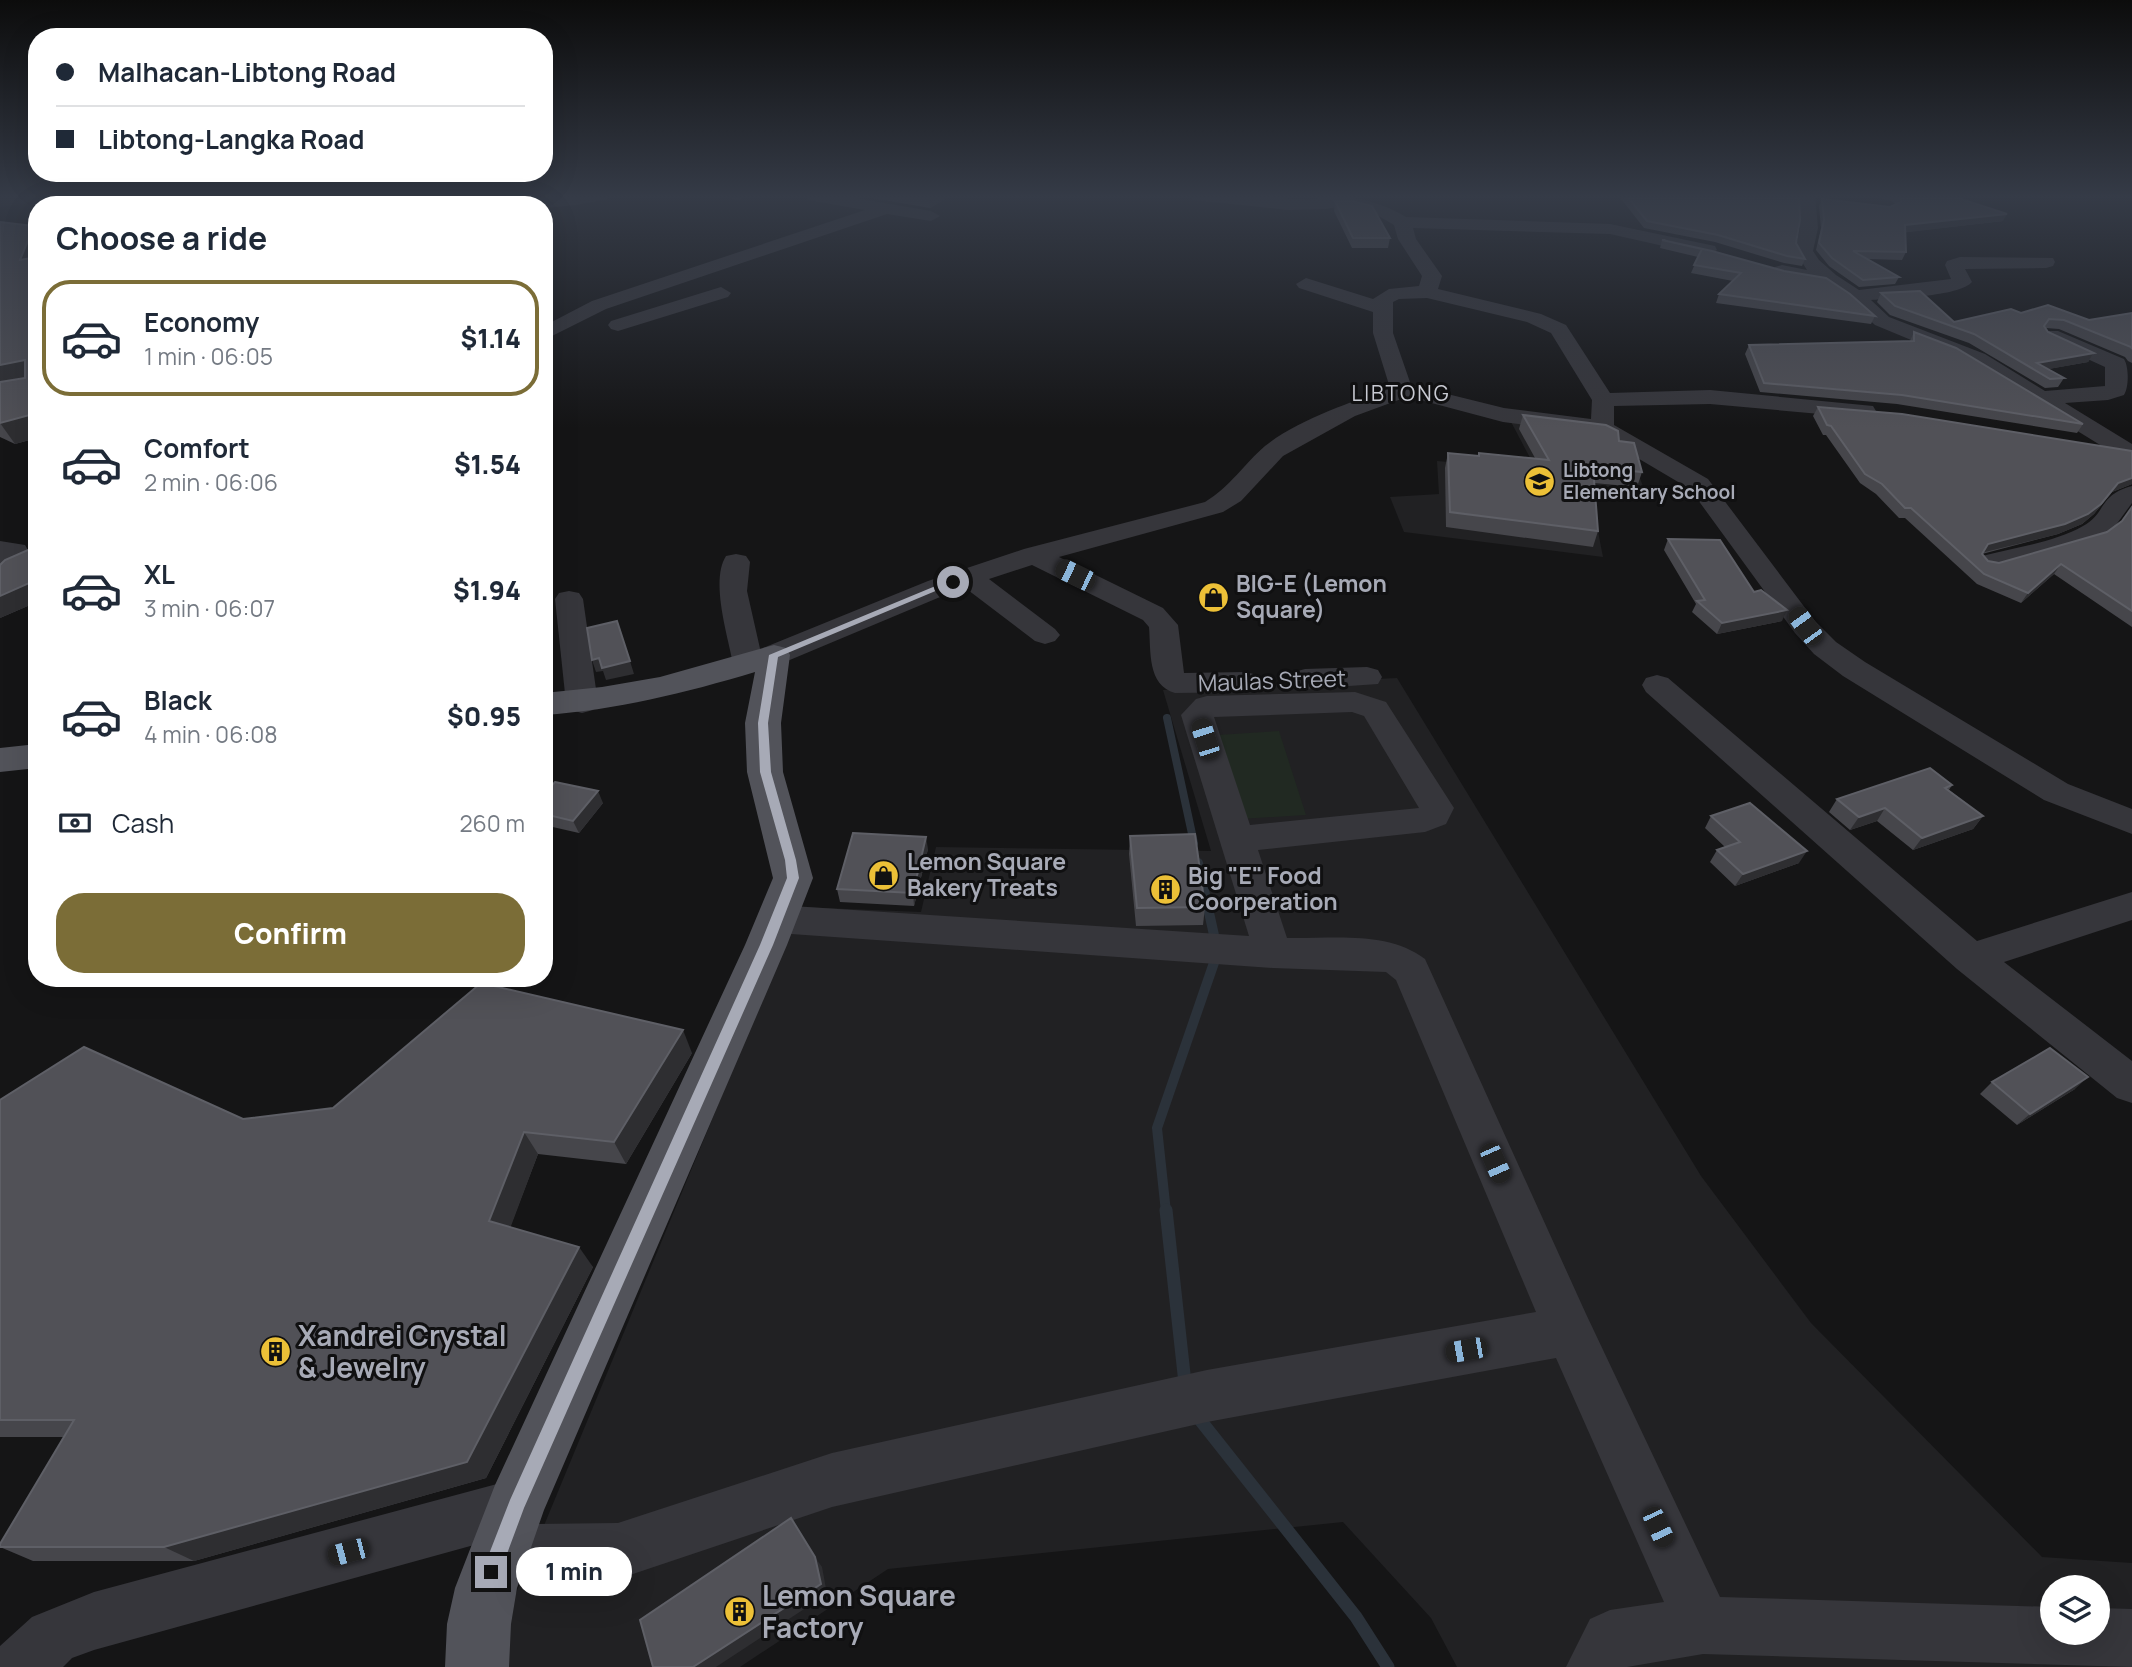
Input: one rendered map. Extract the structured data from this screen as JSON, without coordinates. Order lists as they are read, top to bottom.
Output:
{
  "streets": {
    "street": ["Maulas Street"]
  },
  "districts": ["LIBTONG"],
  "places": {
    "school or university": ["Libtong Elementary School"],
    "shop": ["BIG-E (Lemon Square)", "Lemon Square Bakery Treats"],
    "building": ["Big \"E\" Food Coorperation", "Xandrei Crystal & Jewelry", "Lemon Square Factory"]
  },
  "page": {
    "banner": ["Malhacan-Libtong Road", "Libtong-Langka Road"],
    "heading": "Choose a ride",
    "list": [
      {
        "name": "Economy",
        "note": "1 min · 06:05",
        "value": "$1.14"
      },
      {
        "name": "Comfort",
        "note": "2 min · 06:06",
        "value": "$1.54"
      },
      {
        "name": "XL",
        "note": "3 min · 06:07",
        "value": "$1.94"
      },
      {
        "name": "Black",
        "note": "4 min · 06:08",
        "value": "$0.95"
      }
    ],
    "pay": ["Cash", "260 m"],
    "buttons": "Confirm",
    "bubble": "1 min"
  }
}
